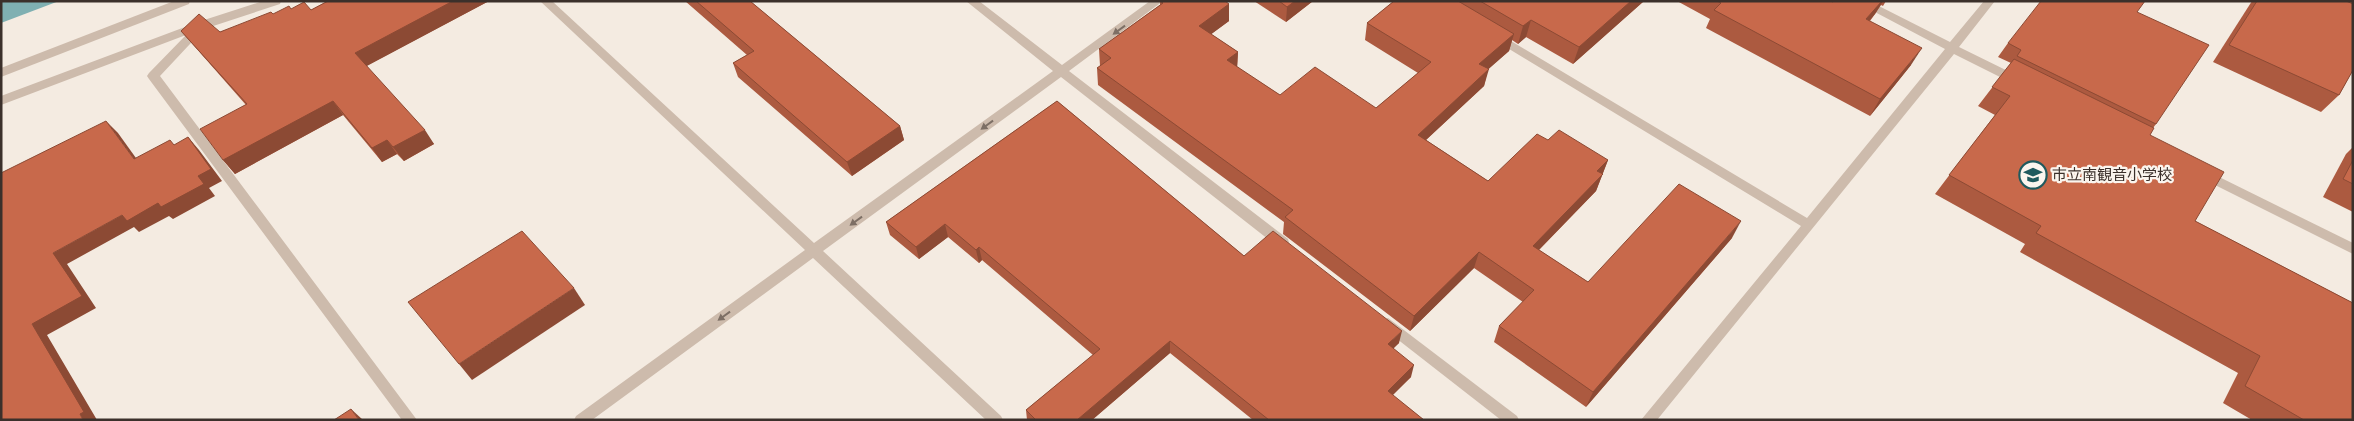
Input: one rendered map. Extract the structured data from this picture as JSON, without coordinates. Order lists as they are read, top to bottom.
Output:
{
  "places": {
    "school or university": ["市立南観音小学校"]
  }
}
